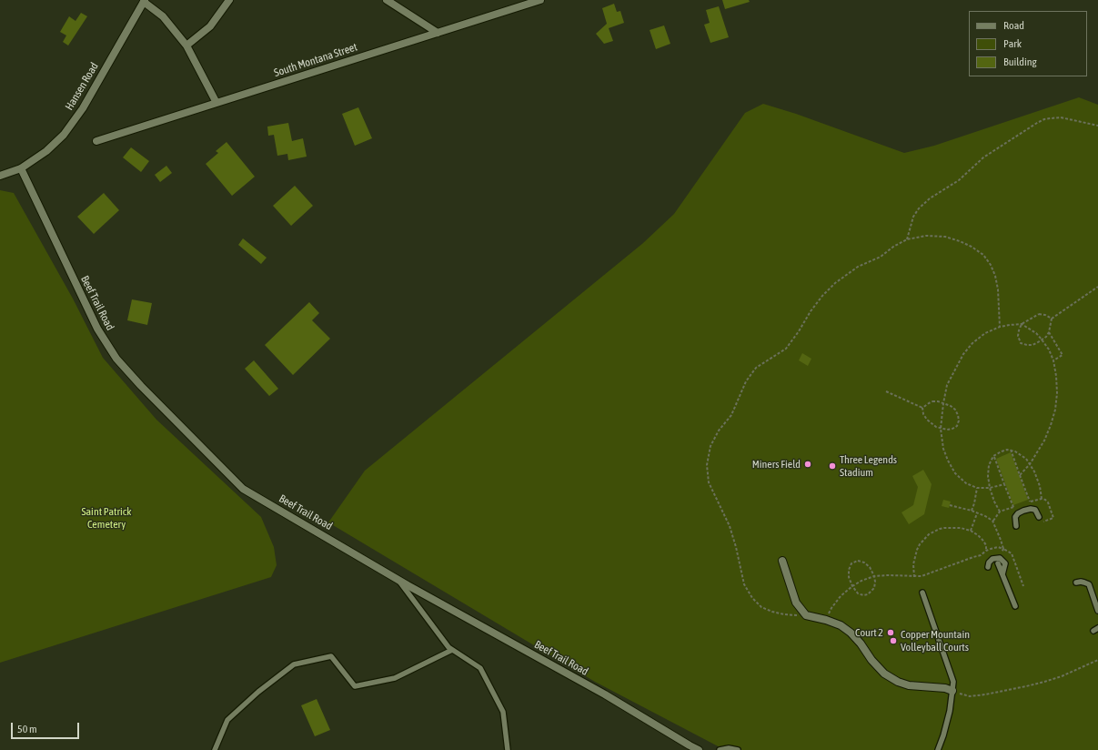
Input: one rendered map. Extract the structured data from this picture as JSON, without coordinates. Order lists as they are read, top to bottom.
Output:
{
  "streets": {
    "street": ["South Montana Street", "Hansen Road", "Beef Trail Road"]
  },
  "crossings": [
    ["Hansen Road", "Beef Trail Road"]
  ],
  "parks": ["Saint Patrick Cemetery"],
  "places": [
    "Miners Field",
    "Three Legends Stadium",
    "Court 2",
    "Copper Mountain Volleyball Courts"
  ],
  "legend": ["Road", "Park", "Building"],
  "scale_bar": "50 m"
}
